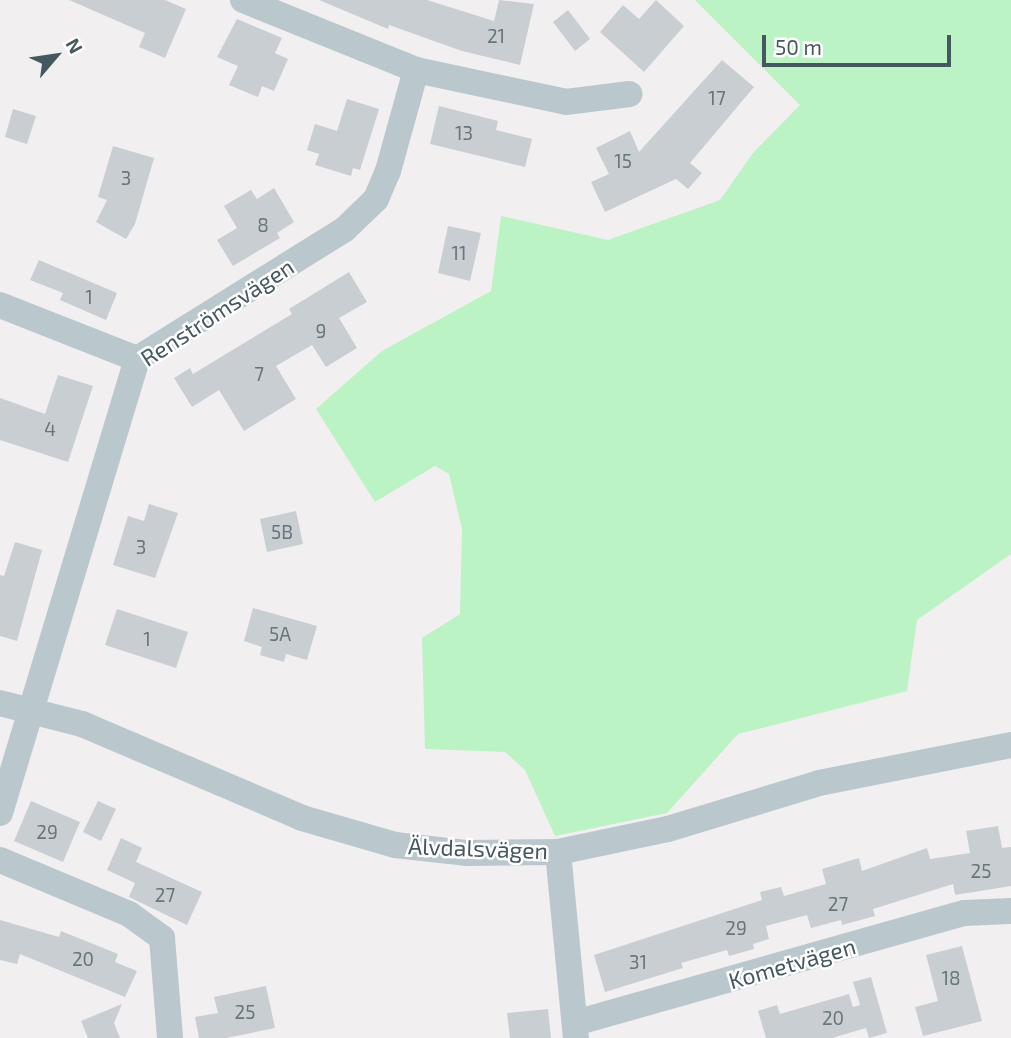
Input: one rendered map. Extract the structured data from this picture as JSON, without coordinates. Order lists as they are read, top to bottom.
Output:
{
  "streets": {
    "street": ["Renströmsvägen", "Älvdalsvägen", "Kometvägen"]
  },
  "crossings": [
    ["Renströmsvägen", "Älvdalsvägen"],
    ["Älvdalsvägen", "Kometvägen"]
  ],
  "house_numbers": [
    "21",
    "17",
    "13",
    "15",
    "3",
    "8",
    "11",
    "1",
    "9",
    "7",
    "4",
    "5B",
    "3",
    "5A",
    "1",
    "29",
    "25",
    "27",
    "27",
    "29",
    "20",
    "31",
    "18",
    "25",
    "20"
  ],
  "scale_bar": "50 m",
  "north": "top right"
}
